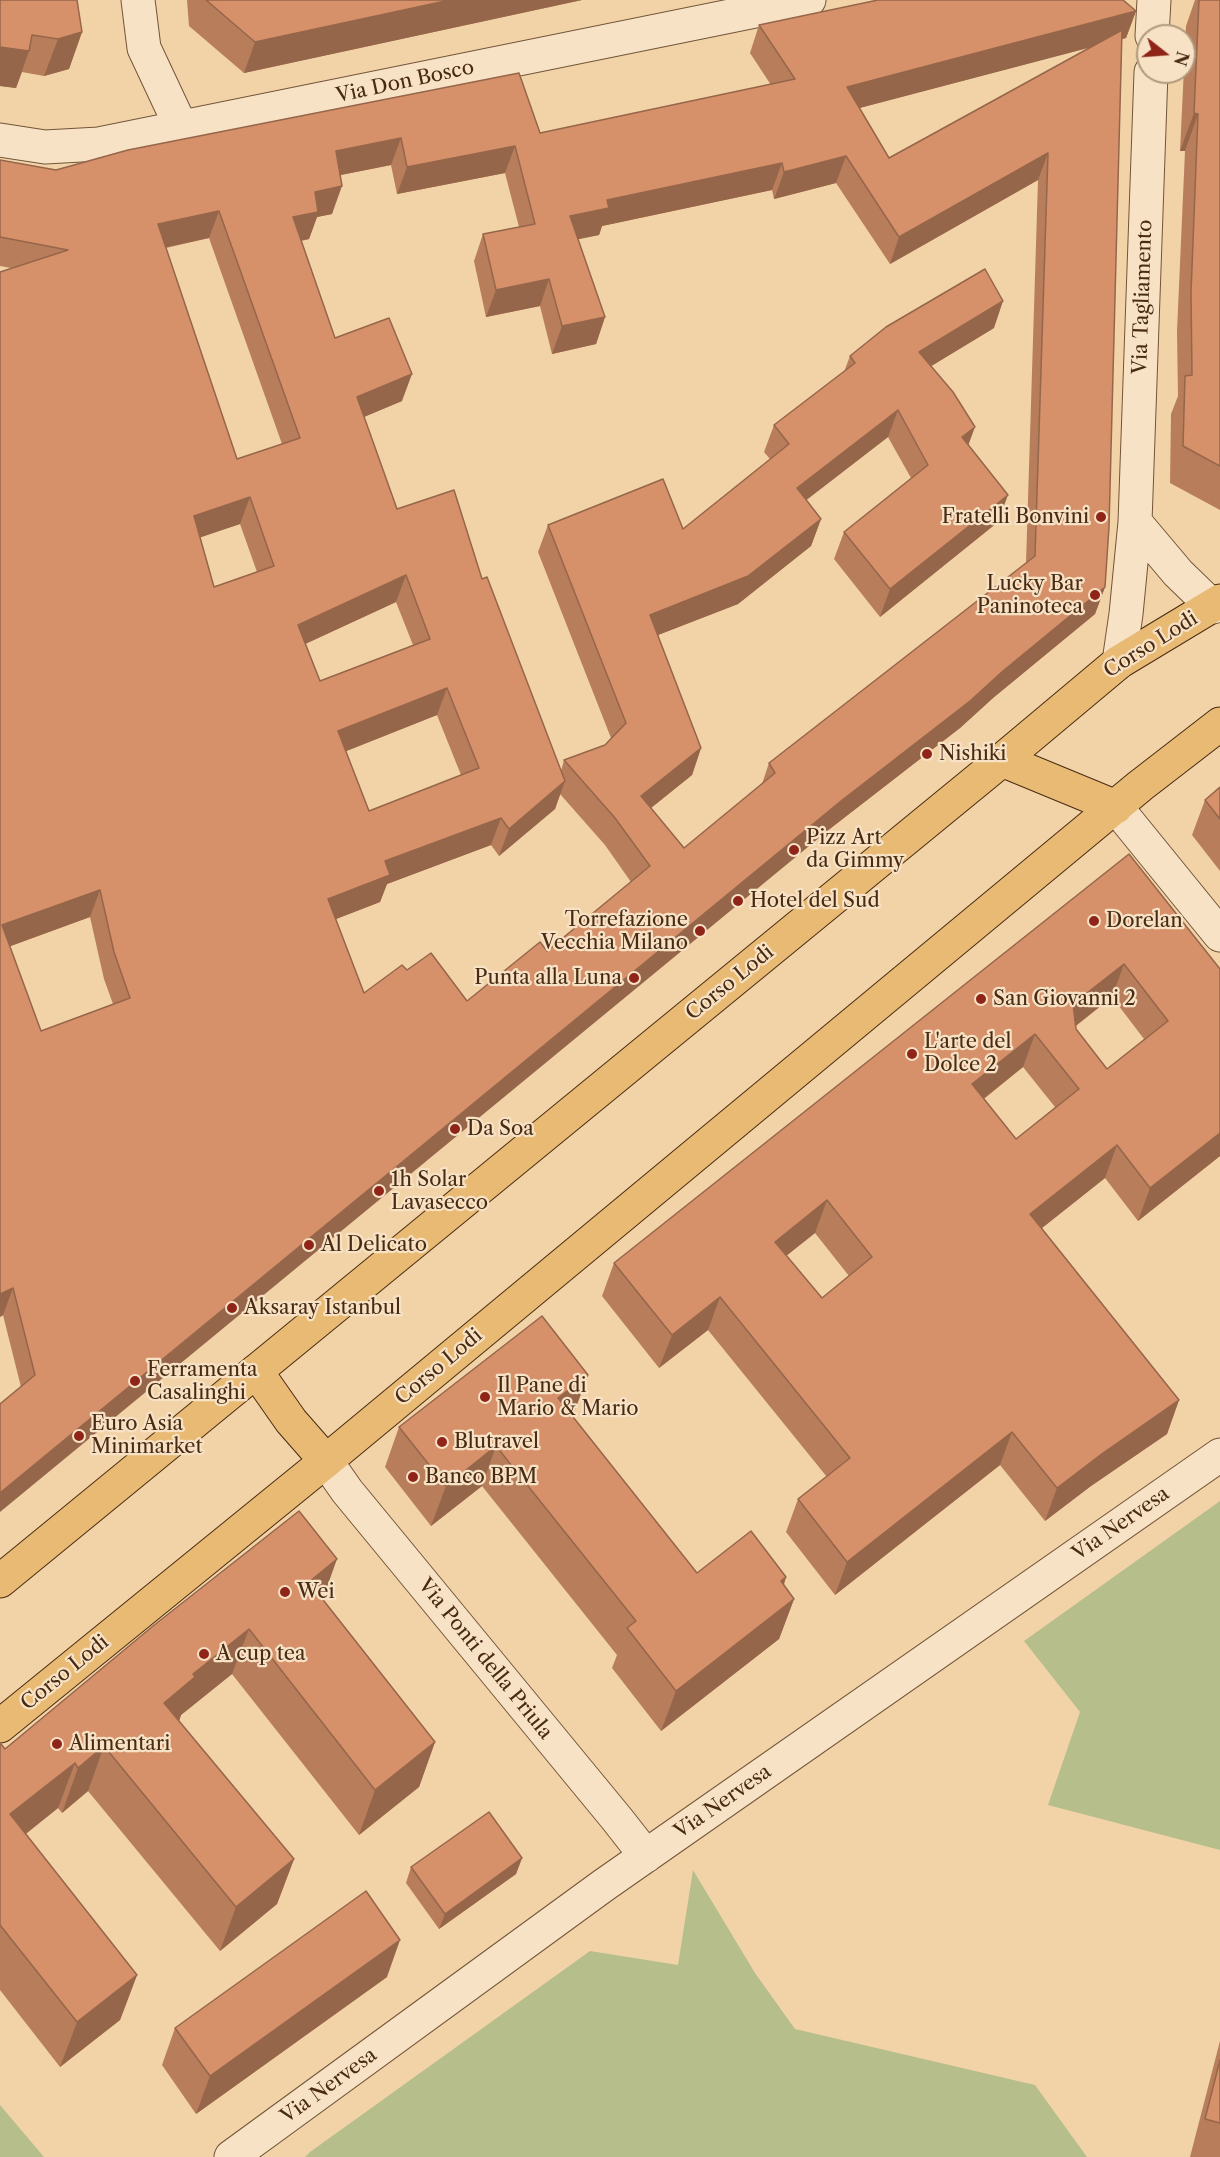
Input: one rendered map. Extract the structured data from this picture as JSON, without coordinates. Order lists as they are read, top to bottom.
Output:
{
  "streets": {
    "main road": ["Corso Lodi"],
    "street": [
      "Via Don Bosco",
      "Via Tagliamento",
      "Via Nervesa",
      "Via Ponti della Priula"
    ]
  },
  "crossings": [
    ["Via Tagliamento", "Corso Lodi"],
    ["Corso Lodi", "Via Ponti della Priula"],
    ["Via Nervesa", "Via Ponti della Priula"]
  ],
  "places": [
    "Fratelli Bonvini",
    "Lucky Bar Paninoteca",
    "Nishiki",
    "Pizz Art da Gimmy",
    "Hotel del Sud",
    "Dorelan",
    "Torrefazione Vecchia Milano",
    "Punta alla Luna",
    "San Giovanni 2",
    "L'arte del Dolce 2",
    "Da Soa",
    "1h Solar Lavasecco",
    "Al Delicato",
    "Aksaray Istanbul",
    "Ferramenta Casalinghi",
    "Il Pane di Mario & Mario",
    "Euro Asia Minimarket",
    "Blutravel",
    "Banco BPM",
    "Wei",
    "A cup tea",
    "Alimentari"
  ],
  "north": "right"
}
